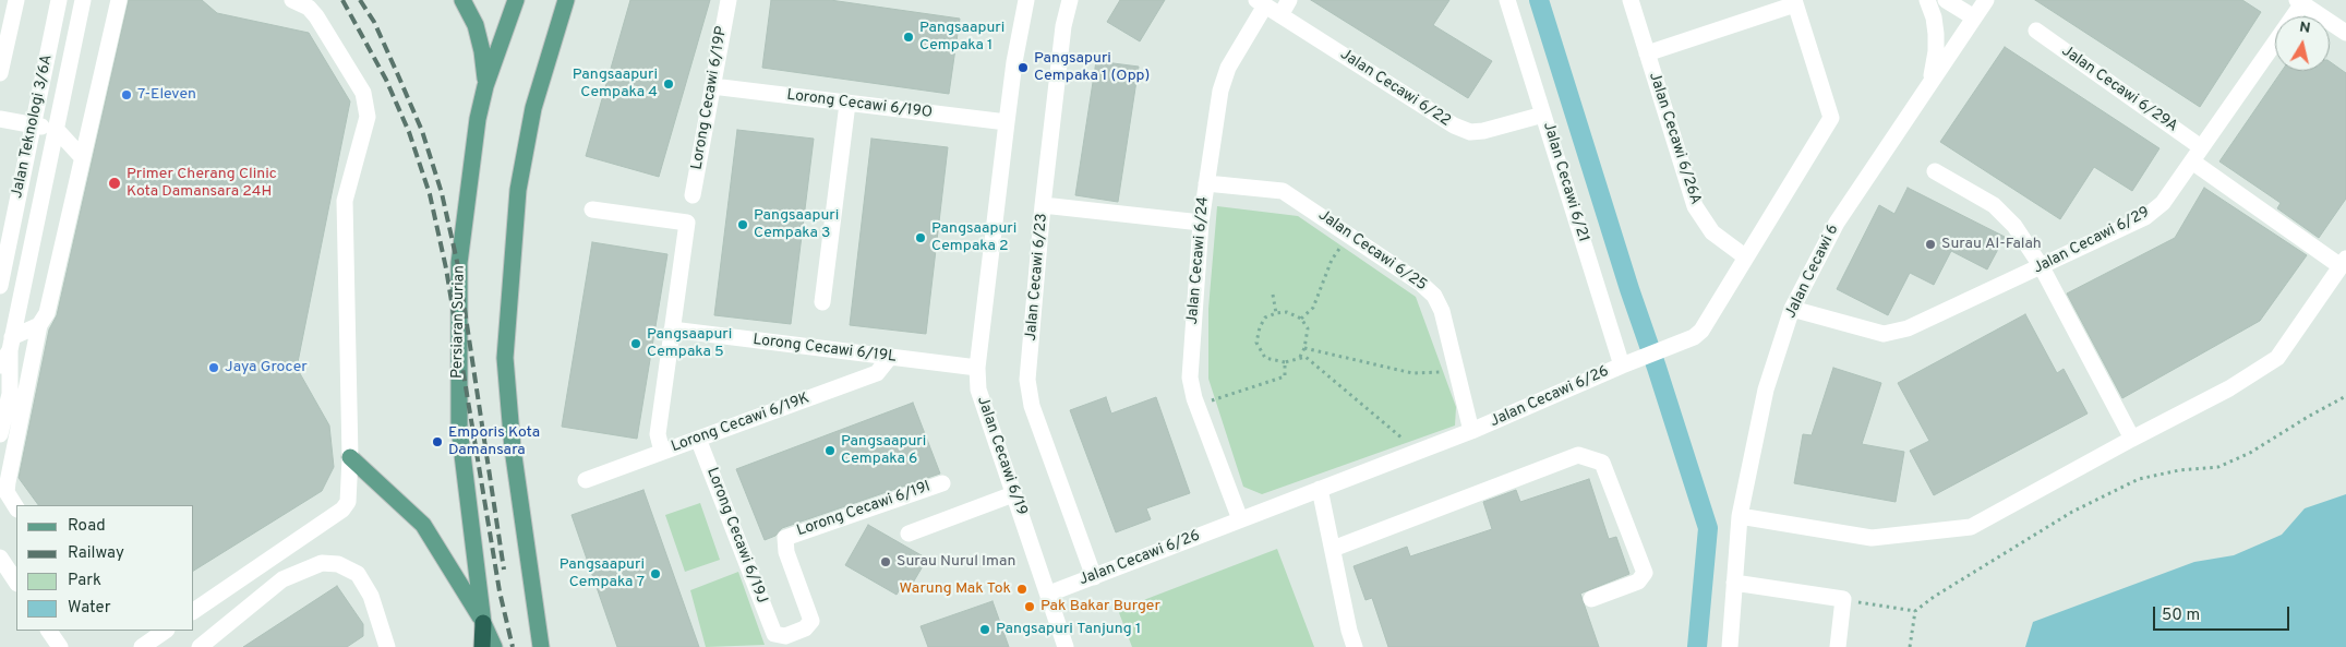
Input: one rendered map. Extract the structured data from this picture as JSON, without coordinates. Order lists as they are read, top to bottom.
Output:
{
  "streets": {
    "main road": ["Persiaran Surian"],
    "street": [
      "Jalan Cecawi 6/22",
      "Jalan Cecawi 6/29A",
      "Lorong Cecawi 6/19P",
      "Lorong Cecawi 6/19O",
      "Jalan Teknologi 3/6A",
      "Jalan Cecawi 6/26A",
      "Jalan Cecawi 6/21",
      "Jalan Cecawi 6/29",
      "Jalan Cecawi 6/25",
      "Jalan Cecawi 6/24",
      "Jalan Cecawi 6",
      "Jalan Cecawi 6/23",
      "Lorong Cecawi 6/19L",
      "Jalan Cecawi 6/26",
      "Lorong Cecawi 6/19K",
      "Jalan Cecawi 6/19",
      "Lorong Cecawi 6/19I",
      "Lorong Cecawi 6/19J"
    ]
  },
  "crossings": [
    ["Jalan Cecawi 6/22", "Jalan Cecawi 6/21"],
    ["Jalan Cecawi 6/22", "Jalan Cecawi 6/24"],
    ["Jalan Cecawi 6/29A", "Jalan Cecawi 6/29"],
    ["Lorong Cecawi 6/19P", "Lorong Cecawi 6/19O"],
    ["Lorong Cecawi 6/19O", "Jalan Cecawi 6/19"],
    ["Jalan Cecawi 6/26A", "Jalan Cecawi 6/26"],
    ["Jalan Cecawi 6/21", "Jalan Cecawi 6/26"],
    ["Jalan Cecawi 6/29", "Jalan Cecawi 6"],
    ["Jalan Cecawi 6/25", "Jalan Cecawi 6/24"],
    ["Jalan Cecawi 6/25", "Jalan Cecawi 6/26"],
    ["Jalan Cecawi 6/24", "Jalan Cecawi 6/26"],
    ["Jalan Cecawi 6/23", "Jalan Cecawi 6/26"],
    ["Lorong Cecawi 6/19L", "Lorong Cecawi 6/19K"],
    ["Lorong Cecawi 6/19L", "Jalan Cecawi 6/19"],
    ["Jalan Cecawi 6/26", "Jalan Cecawi 6/19"],
    ["Lorong Cecawi 6/19K", "Lorong Cecawi 6/19J"],
    ["Lorong Cecawi 6/19I", "Lorong Cecawi 6/19J"]
  ],
  "places": [
    "Pangsaapuri Cempaka 1",
    "Pangsapuri Cempaka 1 (Opp)",
    "Pangsaapuri Cempaka 4",
    "7-Eleven",
    "Primer Cherang Clinic Kota Damansara 24H",
    "Pangsaapuri Cempaka 3",
    "Pangsaapuri Cempaka 2",
    "Surau Al-Falah",
    "Pangsaapuri Cempaka 5",
    "Jaya Grocer",
    "Emporis Kota Damansara",
    "Pangsaapuri Cempaka 6",
    "Surau Nurul Iman",
    "Pangsaapuri Cempaka 7",
    "Warung Mak Tok",
    "Pak Bakar Burger",
    "Pangsapuri Tanjung 1"
  ],
  "legend": [
    "Road",
    "Railway",
    "Park",
    "Water"
  ],
  "scale_bar": "50 m",
  "north": "top"
}
